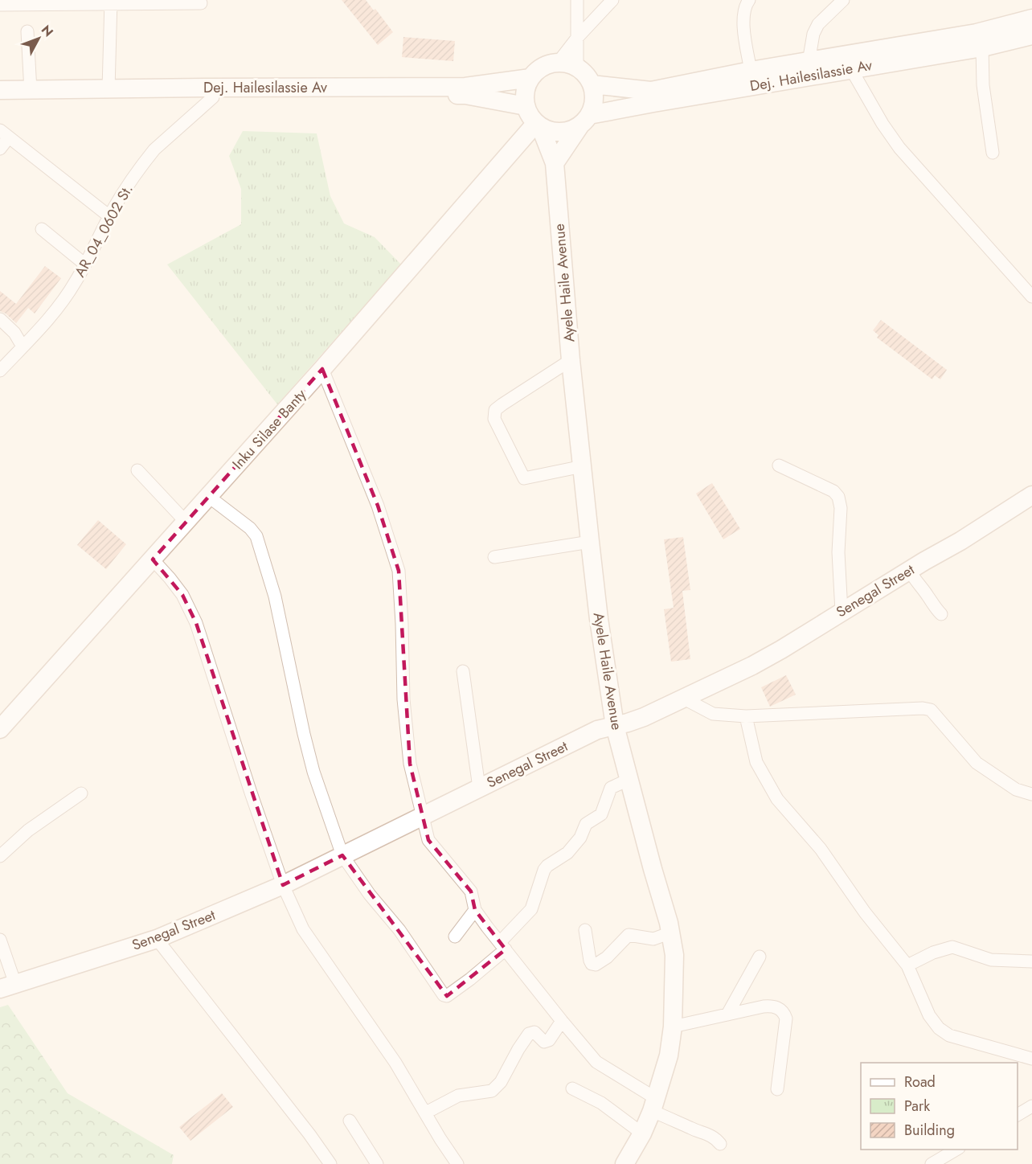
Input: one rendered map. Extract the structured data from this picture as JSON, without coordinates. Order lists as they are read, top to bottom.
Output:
{
  "streets": {
    "main road": [
      "Dej. Hailesilassie Av",
      "Ayele Haile Avenue",
      "Inku Silase Banty",
      "Senegal Street"
    ],
    "street": ["AR_04_0602 St."]
  },
  "crossings": [
    ["Dej. Hailesilassie Av", "AR_04_0602 St."],
    ["Dej. Hailesilassie Av", "Ayele Haile Avenue"],
    ["Dej. Hailesilassie Av", "Inku Silase Banty"],
    ["Ayele Haile Avenue", "Inku Silase Banty"],
    ["Ayele Haile Avenue", "Senegal Street"]
  ],
  "legend": ["Road", "Park", "Building"],
  "north": "top right"
}
